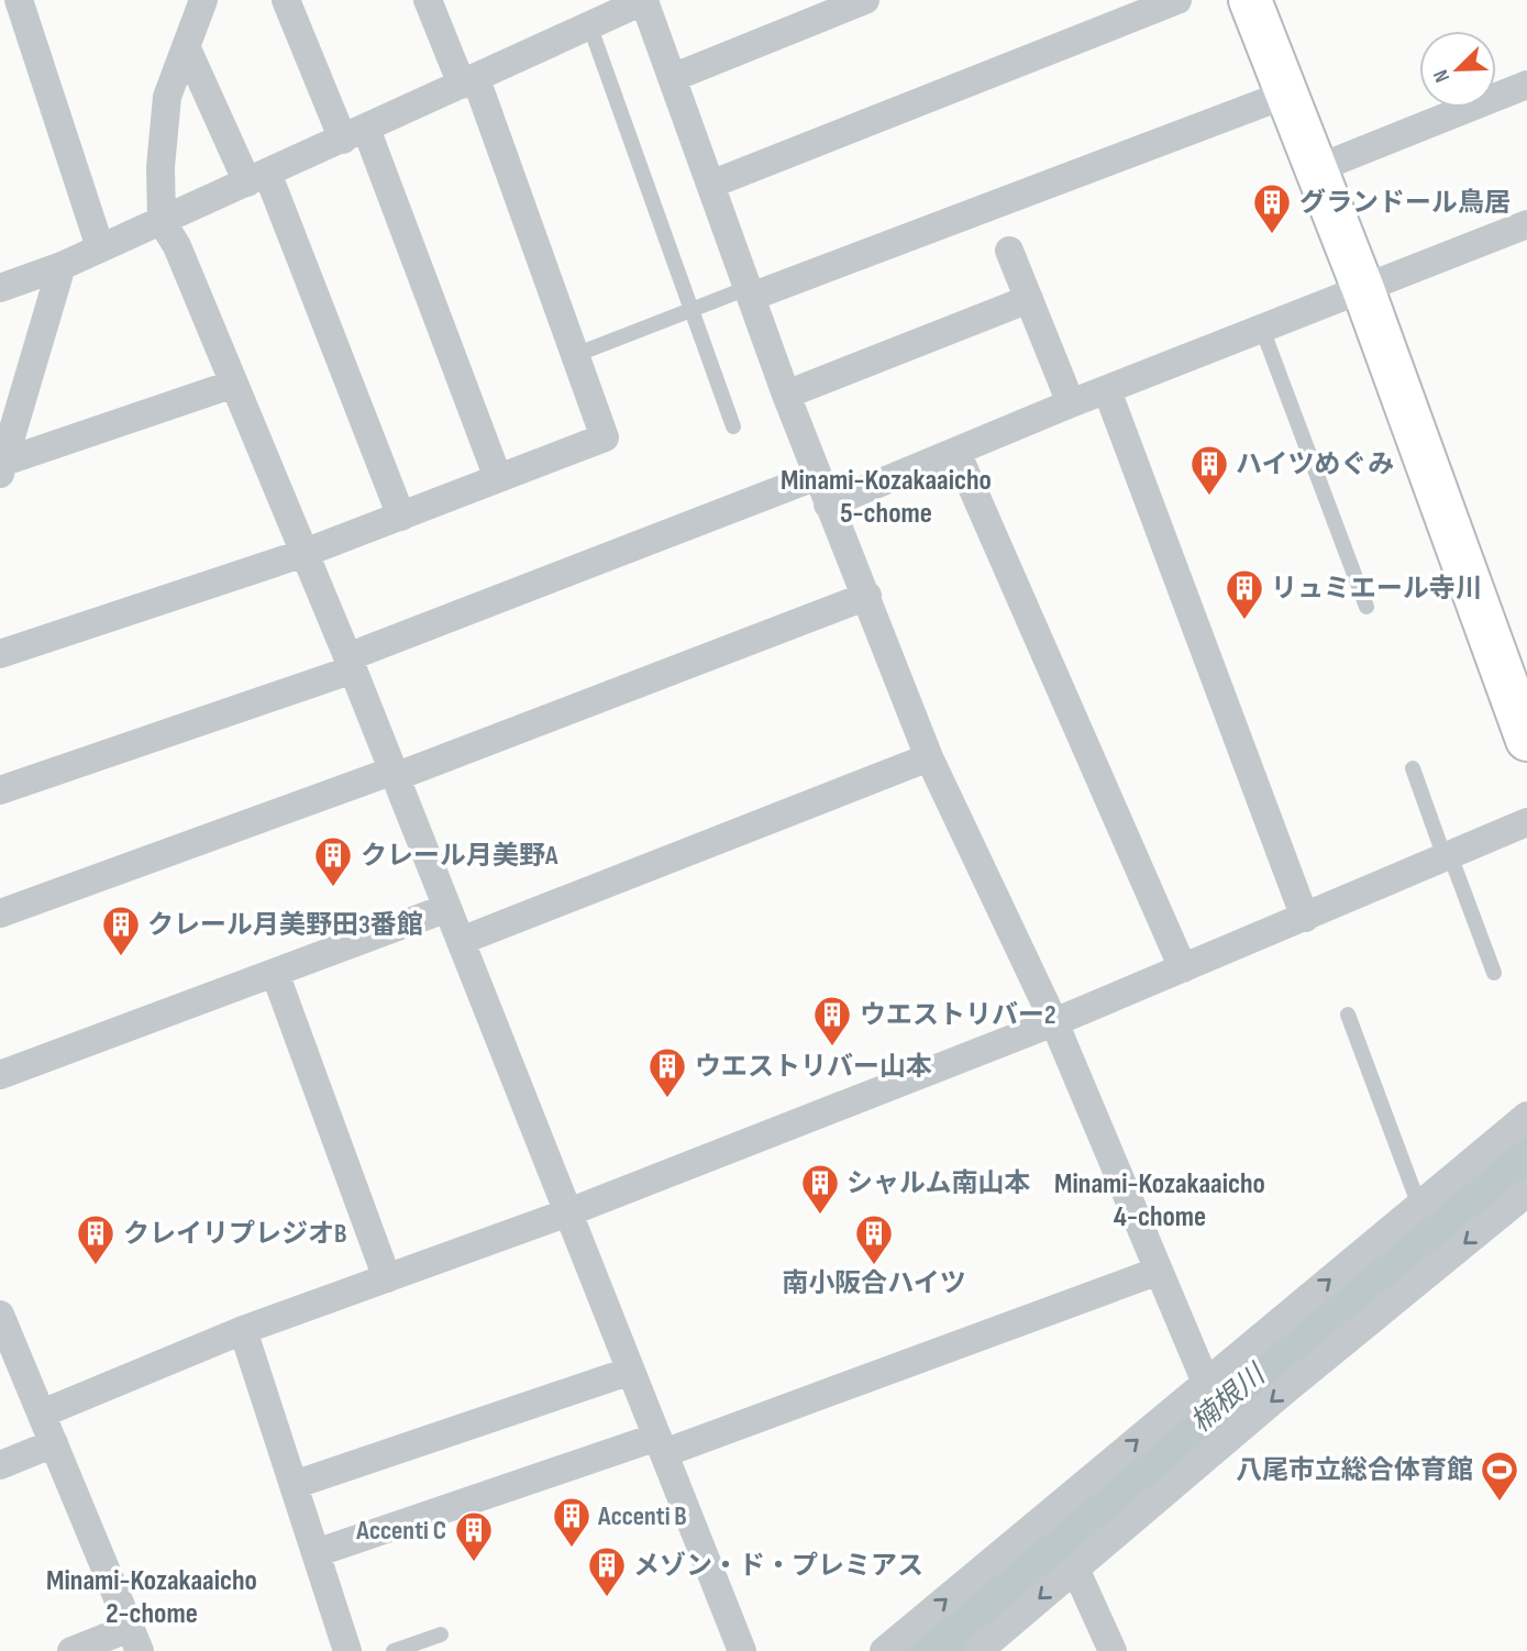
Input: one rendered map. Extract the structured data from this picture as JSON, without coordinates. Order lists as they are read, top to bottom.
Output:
{
  "districts": ["Minami-Kozakaaicho 5-chome", "Minami-Kozakaaicho 4-chome", "Minami-Kozakaaicho 2-chome"],
  "water": ["楠根川"],
  "places": {
    "building": [
      "グランドール鳥居",
      "ハイツめぐみ",
      "リュミエール寺川",
      "クレール月美野A",
      "クレール月美野田3番館",
      "ウエストリバー2",
      "ウエストリバー山本",
      "シャルム南山本",
      "クレイリプレジオB",
      "南小阪合ハイツ",
      "Accenti B",
      "Accenti C",
      "メゾン・ド・プレミアス"
    ],
    "sports": ["八尾市立総合体育館"]
  },
  "north": "bottom left"
}
